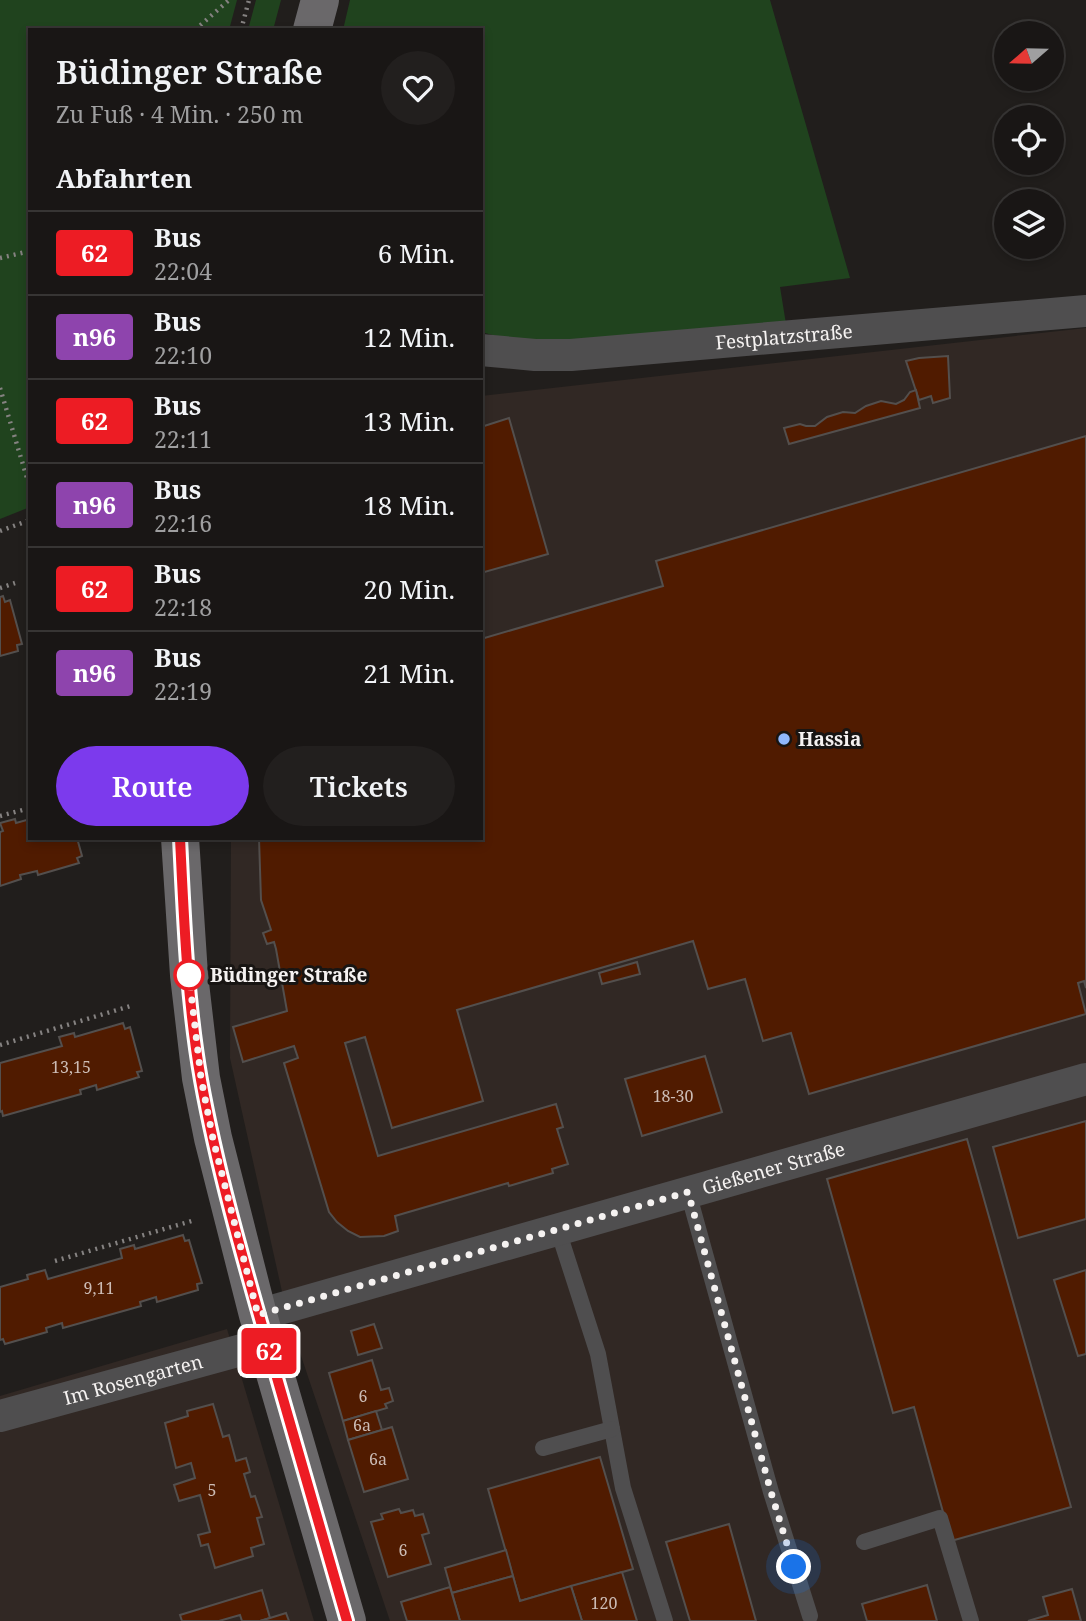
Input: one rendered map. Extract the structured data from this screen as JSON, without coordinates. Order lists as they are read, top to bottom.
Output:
{
  "streets": {
    "street": ["Festplatzstraße", "Gießener Straße", "Im Rosengarten"]
  },
  "crossings": [
    ["Gießener Straße", "Im Rosengarten"]
  ],
  "places": ["Hassia", "Büdinger Straße"],
  "lines": ["bus line 62"],
  "house_numbers": [
    "13,15",
    "18-30",
    "9,11",
    "6",
    "6a",
    "6a",
    "5",
    "6",
    "120"
  ],
  "north": "left",
  "page": {
    "on_map": "62",
    "heading": [
      ["Büdinger Straße", "Zu Fuß · 4 Min. · 250 m"],
      "Abfahrten"
    ],
    "list": [
      {
        "mark": "62",
        "name": "Bus",
        "note": "22:04",
        "value": "6 Min."
      },
      {
        "mark": "n96",
        "name": "Bus",
        "note": "22:10",
        "value": "12 Min."
      },
      {
        "mark": "62",
        "name": "Bus",
        "note": "22:11",
        "value": "13 Min."
      },
      {
        "mark": "n96",
        "name": "Bus",
        "note": "22:16",
        "value": "18 Min."
      },
      {
        "mark": "62",
        "name": "Bus",
        "note": "22:18",
        "value": "20 Min."
      },
      {
        "mark": "n96",
        "name": "Bus",
        "note": "22:19",
        "value": "21 Min."
      }
    ],
    "buttons": ["Route", "Tickets"]
  }
}
